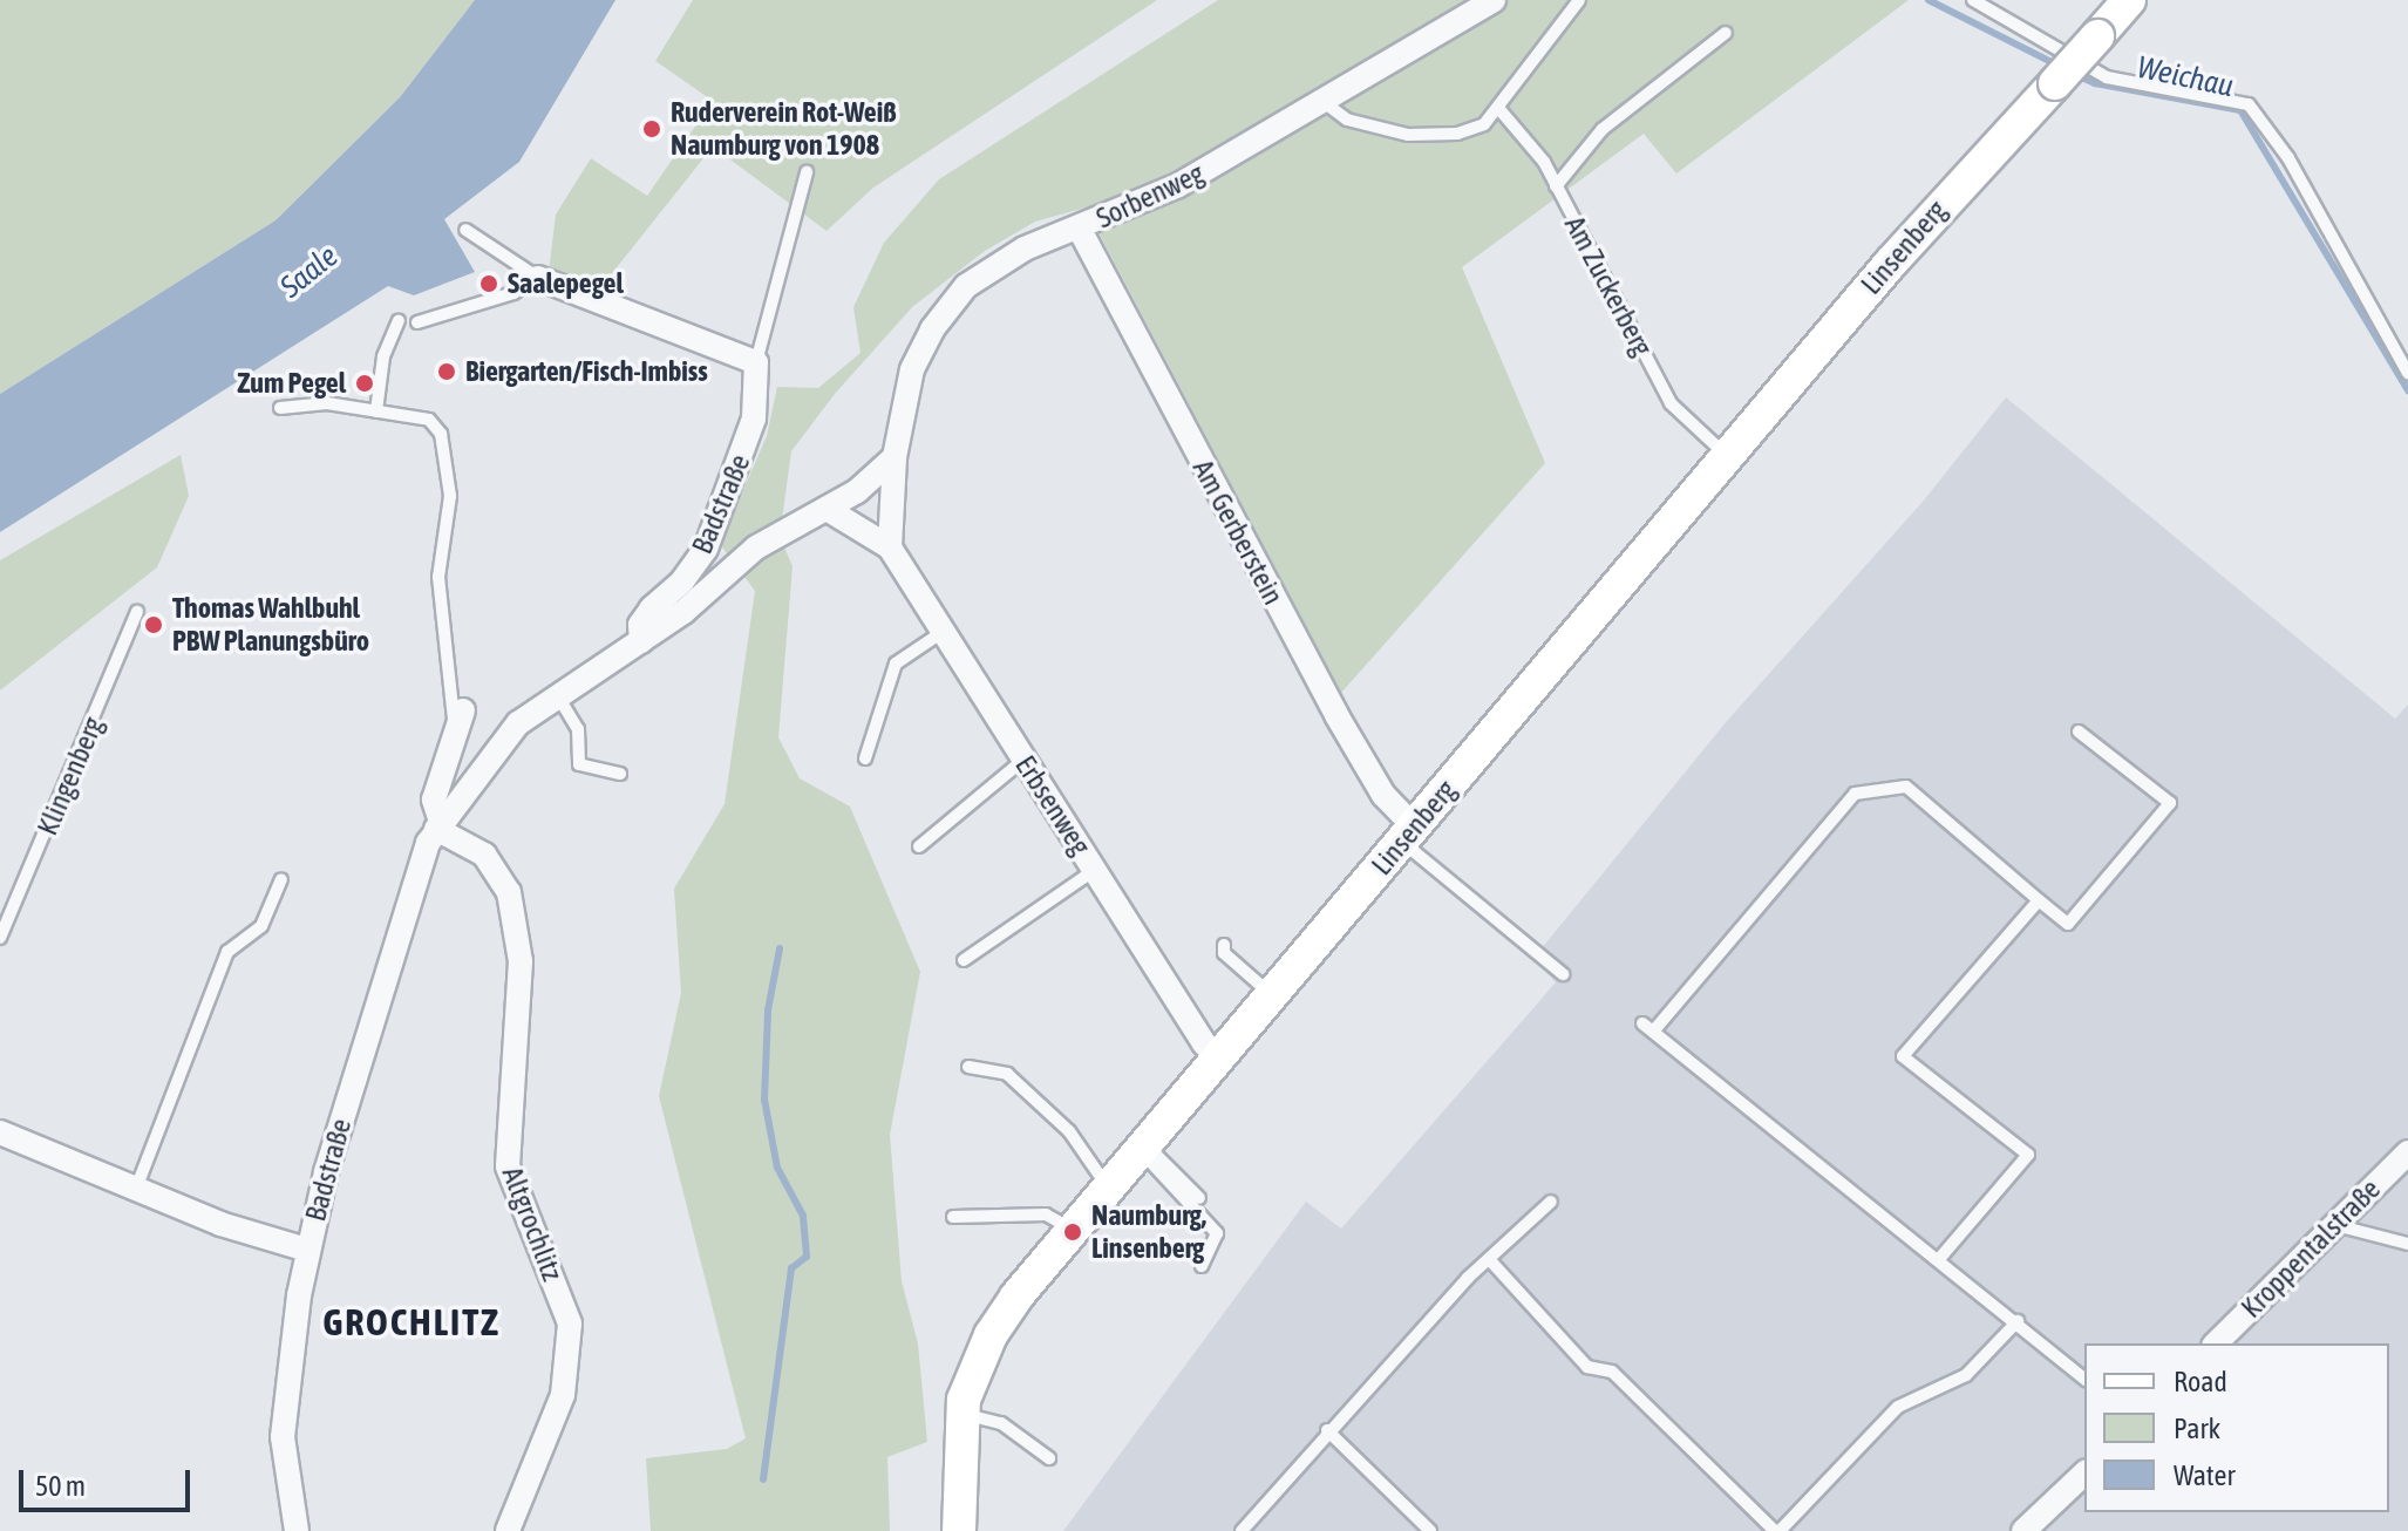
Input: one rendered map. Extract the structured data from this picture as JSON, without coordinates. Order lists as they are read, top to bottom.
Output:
{
  "streets": {
    "main road": ["Linsenberg"],
    "street": [
      "Sorbenweg",
      "Badstraße",
      "Am Gerberstein",
      "Erbsenweg",
      "Altgrochlitz",
      "Kroppentalstraße"
    ],
    "lane": ["Am Zuckerberg", "Klingenberg"]
  },
  "crossings": [
    ["Sorbenweg", "Am Gerberstein"],
    ["Sorbenweg", "Erbsenweg"],
    ["Linsenberg", "Am Zuckerberg"],
    ["Linsenberg", "Am Gerberstein"],
    ["Linsenberg", "Erbsenweg"],
    ["Badstraße", "Altgrochlitz"]
  ],
  "districts": ["GROCHLITZ"],
  "water": ["Weichau", "Saale"],
  "places": [
    "Ruderverein Rot-Weiß Naumburg von 1908",
    "Saalepegel",
    "Biergarten/Fisch-Imbiss",
    "Zum Pegel",
    "Thomas Wahlbuhl PBW Planungsbüro",
    "Naumburg, Linsenberg"
  ],
  "legend": ["Road", "Park", "Water"],
  "scale_bar": "50 m"
}
